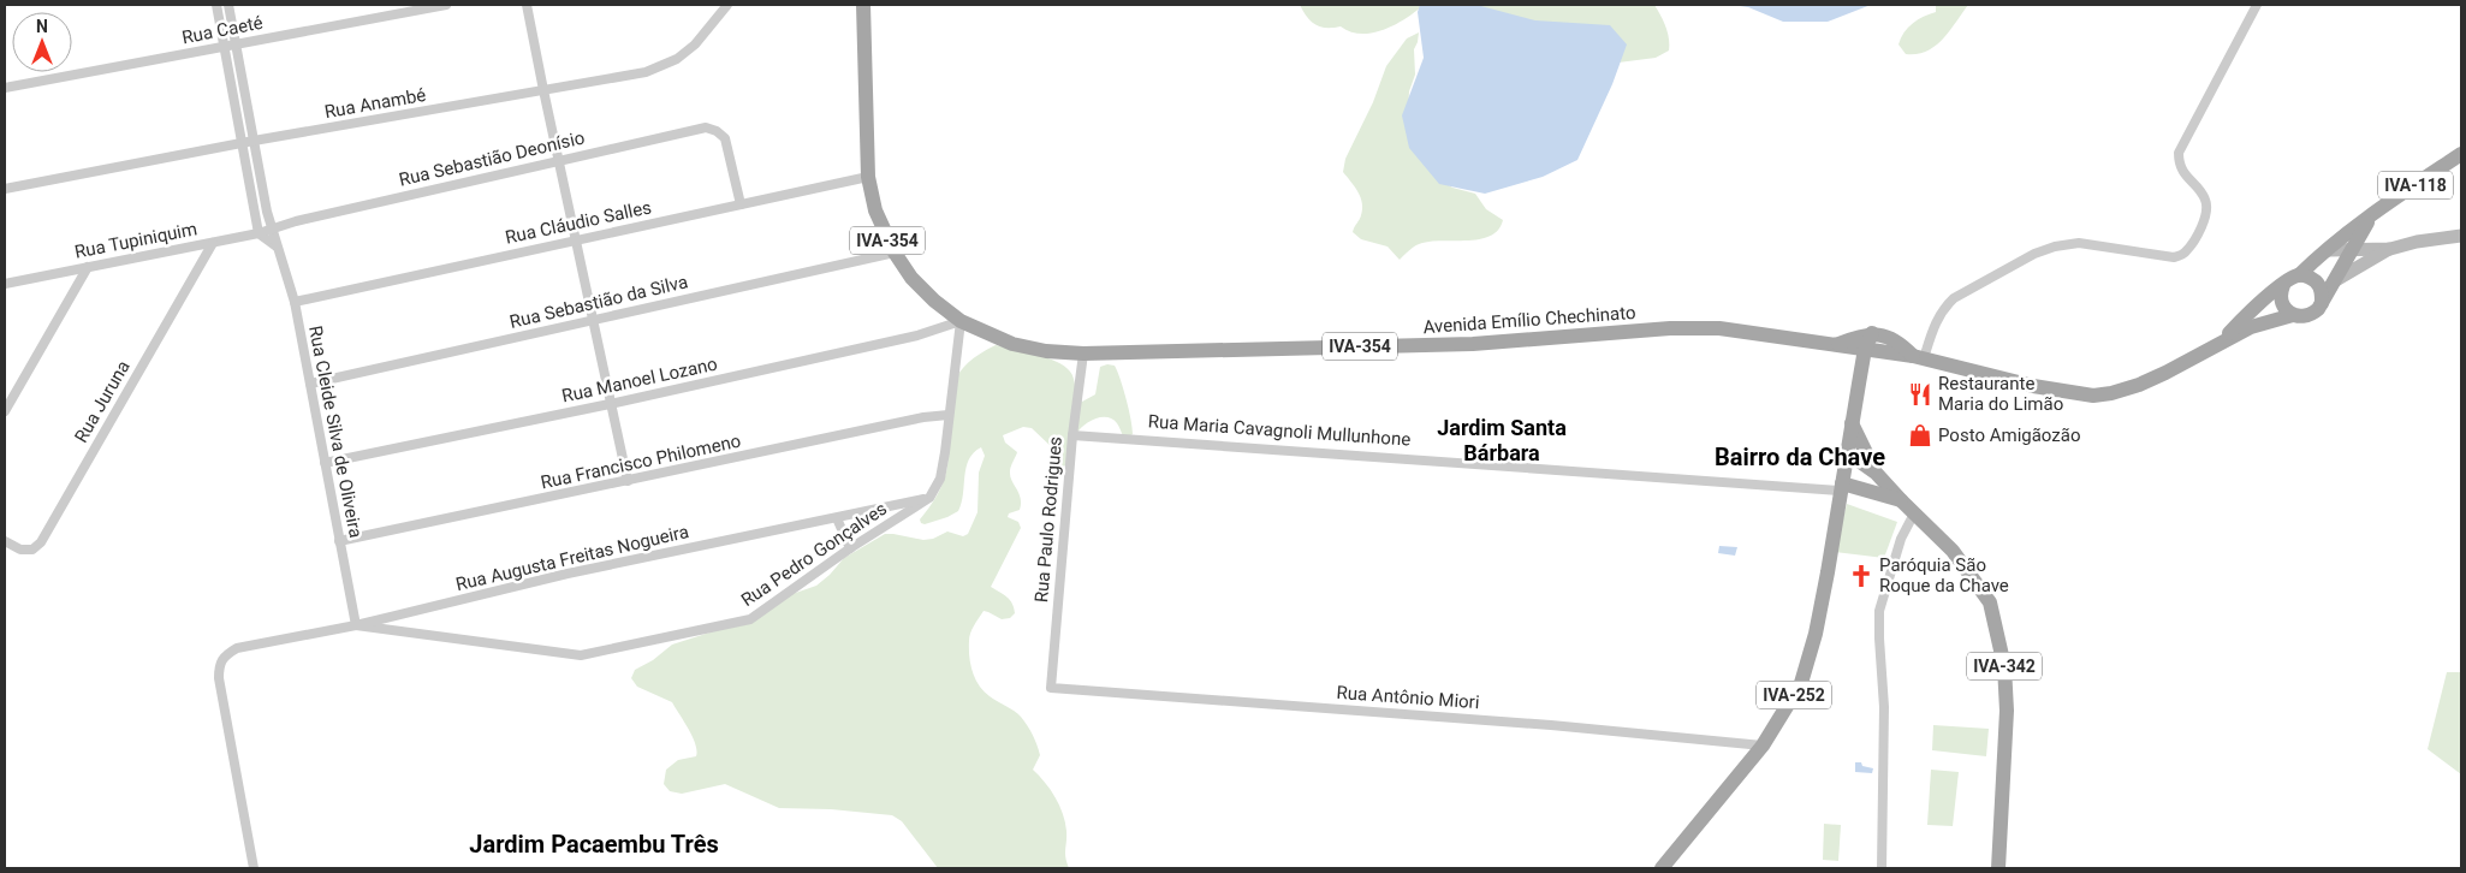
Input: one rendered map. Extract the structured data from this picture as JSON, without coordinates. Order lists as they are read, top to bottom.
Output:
{
  "streets": {
    "main road": [
      "IVA-118",
      "IVA-354",
      "Avenida Emílio Chechinato",
      "Rua Maria Cavagnoli Mullunhone",
      "IVA-342",
      "IVA-252"
    ],
    "street": [
      "Rua Caeté",
      "Rua Anambé",
      "Rua Sebastião Deonísio",
      "Rua Cláudio Salles",
      "Rua Tupiniquim",
      "Rua Sebastião da Silva",
      "Rua Manoel Lozano",
      "Rua Juruna",
      "Rua Cleide Silva de Oliveira",
      "Rua Francisco Philomeno",
      "Rua Paulo Rodrigues",
      "Rua Pedro Gonçalves",
      "Rua Augusta Freitas Nogueira",
      "Rua Antônio Miori"
    ]
  },
  "crossings": [
    ["Rua Caeté", "Rua Cleide Silva de Oliveira"],
    ["Rua Anambé", "Rua Cleide Silva de Oliveira"],
    ["Rua Sebastião Deonísio", "Rua Cláudio Salles"],
    ["Rua Sebastião Deonísio", "Rua Tupiniquim"],
    ["Rua Sebastião Deonísio", "Rua Cleide Silva de Oliveira"],
    ["IVA-118", "Avenida Emílio Chechinato"],
    ["Rua Cláudio Salles", "Avenida Emílio Chechinato"],
    ["Rua Cláudio Salles", "Rua Cleide Silva de Oliveira"],
    ["Rua Tupiniquim", "Rua Juruna"],
    ["Rua Tupiniquim", "Rua Cleide Silva de Oliveira"],
    ["Rua Sebastião da Silva", "Avenida Emílio Chechinato"],
    ["Rua Sebastião da Silva", "Rua Cleide Silva de Oliveira"],
    ["Avenida Emílio Chechinato", "Rua Manoel Lozano"],
    ["Avenida Emílio Chechinato", "Rua Paulo Rodrigues"],
    ["Avenida Emílio Chechinato", "IVA-252"],
    ["Rua Manoel Lozano", "Rua Cleide Silva de Oliveira"],
    ["Rua Maria Cavagnoli Mullunhone", "Rua Paulo Rodrigues"],
    ["Rua Maria Cavagnoli Mullunhone", "IVA-342"],
    ["Rua Maria Cavagnoli Mullunhone", "IVA-252"],
    ["Rua Cleide Silva de Oliveira", "Rua Francisco Philomeno"],
    ["Rua Cleide Silva de Oliveira", "Rua Pedro Gonçalves"],
    ["Rua Cleide Silva de Oliveira", "Rua Augusta Freitas Nogueira"],
    ["Rua Paulo Rodrigues", "Rua Antônio Miori"],
    ["Rua Pedro Gonçalves", "Rua Augusta Freitas Nogueira"],
    ["IVA-252", "Rua Antônio Miori"]
  ],
  "districts": ["Jardim Santa Bárbara", "Bairro da Chave", "Jardim Pacaembu Três"],
  "places": {
    "restaurant": ["Restaurante Maria do Limão"],
    "shop": ["Posto Amigãozão"],
    "church": ["Paróquia São Roque da Chave"]
  },
  "north": "top"
}
